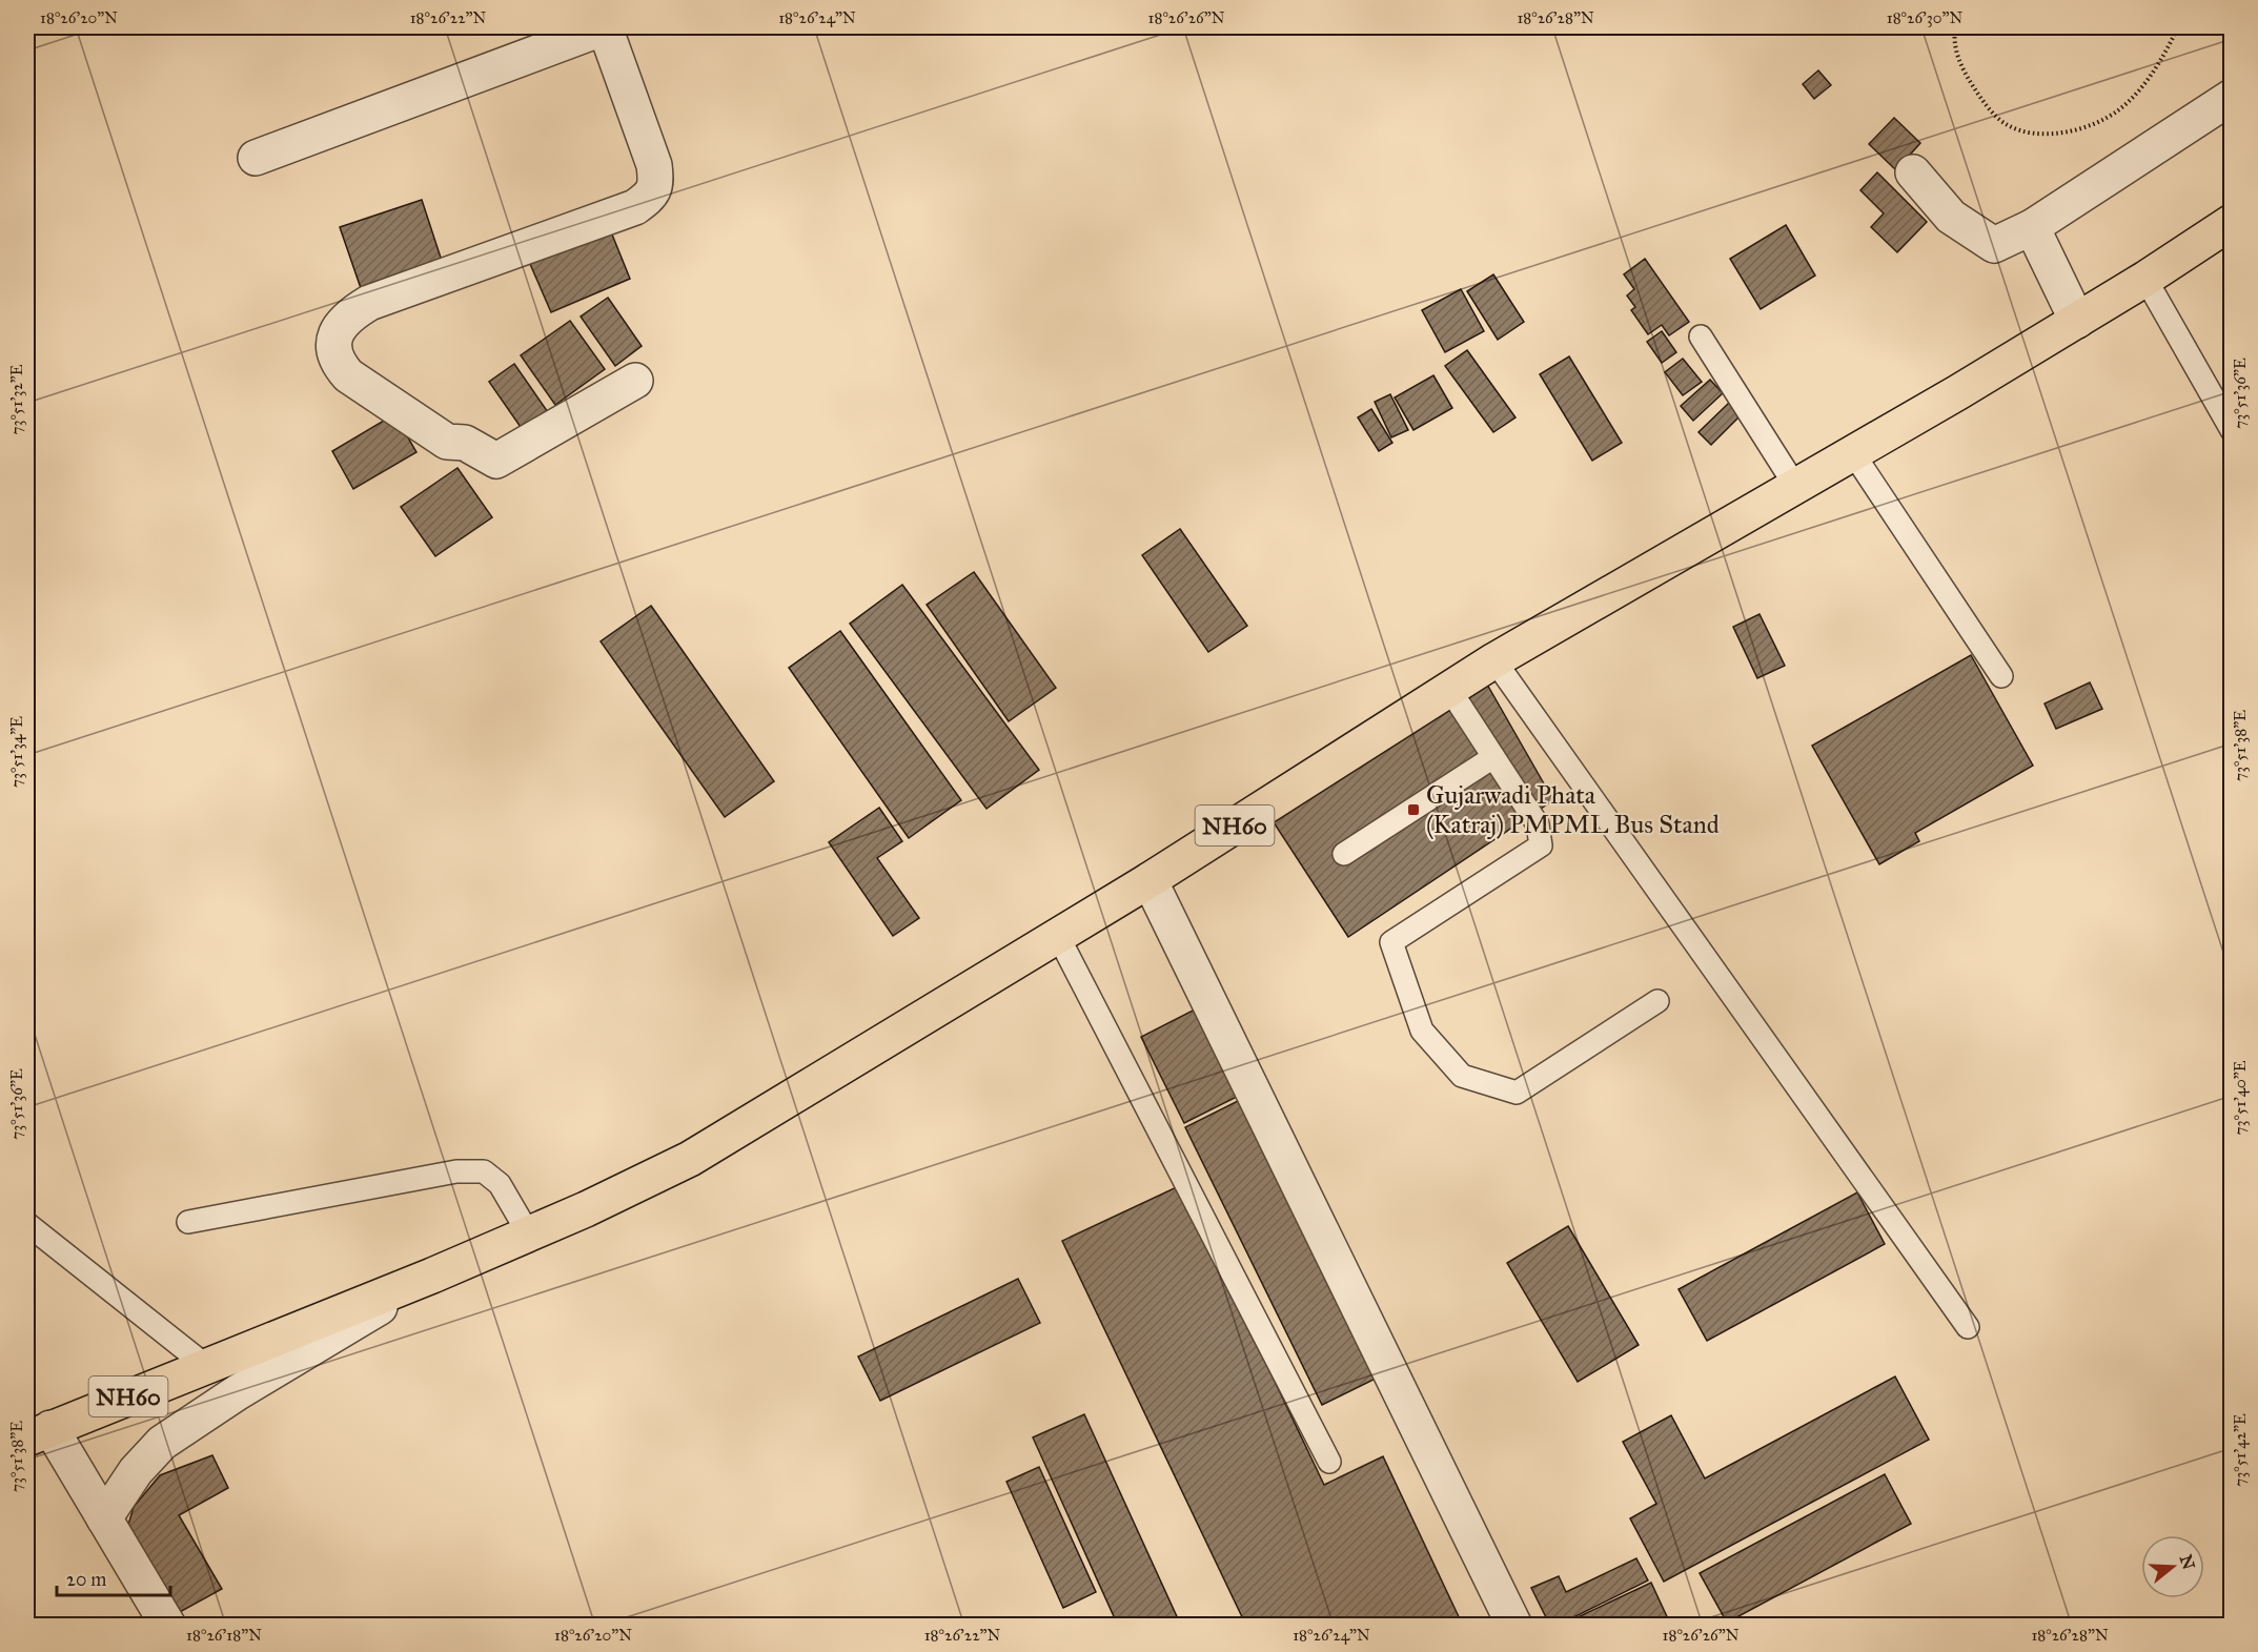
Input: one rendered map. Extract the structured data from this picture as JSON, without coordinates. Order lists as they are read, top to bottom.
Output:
{
  "streets": {
    "highway": ["NH60"]
  },
  "places": {
    "transit": ["Gujarwadi Phata (Katraj) PMPML Bus Stand"]
  },
  "scale_bar": "20 m",
  "north": "right",
  "coordinates": [
    "18°26'20\"N",
    "18°26'22\"N",
    "18°26'24\"N",
    "18°26'26\"N",
    "18°26'28\"N",
    "18°26'30\"N",
    "73°51'36\"E",
    "73°51'32\"E",
    "73°51'38\"E",
    "73°51'34\"E",
    "73°51'40\"E",
    "73°51'42\"E",
    "18°26'18\"N"
  ]
}
